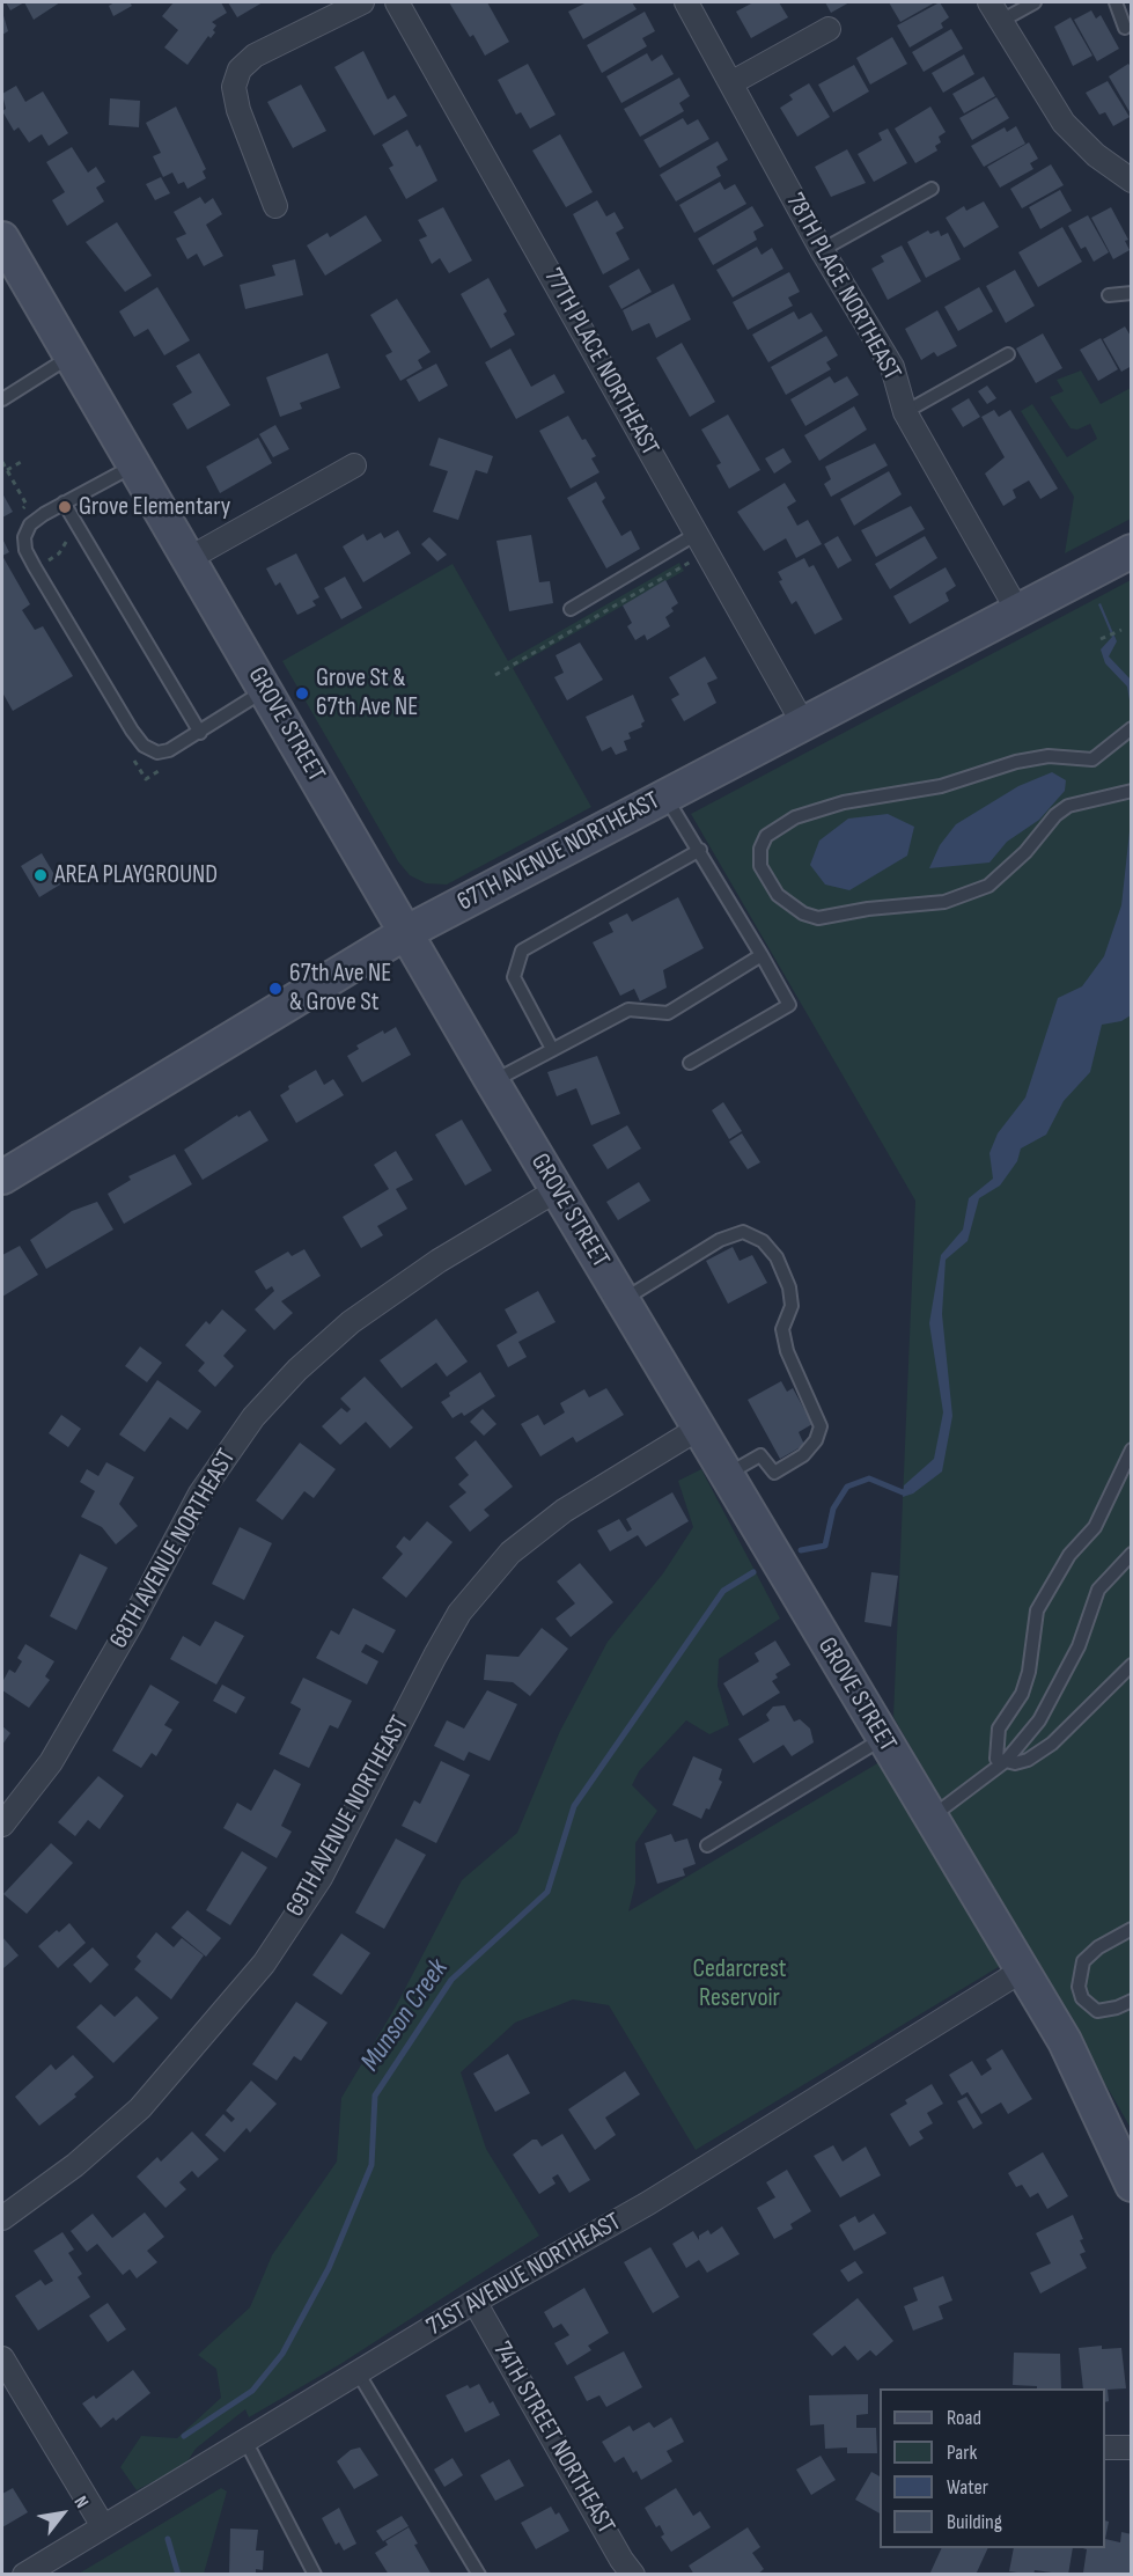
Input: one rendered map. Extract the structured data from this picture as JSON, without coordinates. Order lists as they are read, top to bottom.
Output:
{
  "streets": {
    "street": [
      "78TH PLACE NORTHEAST",
      "77TH PLACE NORTHEAST",
      "GROVE STREET",
      "67TH AVENUE NORTHEAST",
      "68TH AVENUE NORTHEAST",
      "69TH AVENUE NORTHEAST",
      "71ST AVENUE NORTHEAST",
      "74TH STREET NORTHEAST"
    ]
  },
  "crossings": [
    ["78TH PLACE NORTHEAST", "67TH AVENUE NORTHEAST"],
    ["77TH PLACE NORTHEAST", "67TH AVENUE NORTHEAST"],
    ["GROVE STREET", "67TH AVENUE NORTHEAST"],
    ["GROVE STREET", "68TH AVENUE NORTHEAST"],
    ["GROVE STREET", "69TH AVENUE NORTHEAST"],
    ["GROVE STREET", "71ST AVENUE NORTHEAST"],
    ["71ST AVENUE NORTHEAST", "74TH STREET NORTHEAST"]
  ],
  "water": ["Munson Creek"],
  "parks": ["Cedarcrest Reservoir"],
  "places": [
    "Grove Elementary",
    "Grove St & 67th Ave NE",
    "AREA PLAYGROUND",
    "67th Ave NE & Grove St"
  ],
  "legend": [
    "Road",
    "Park",
    "Water",
    "Building"
  ],
  "north": "top right"
}
